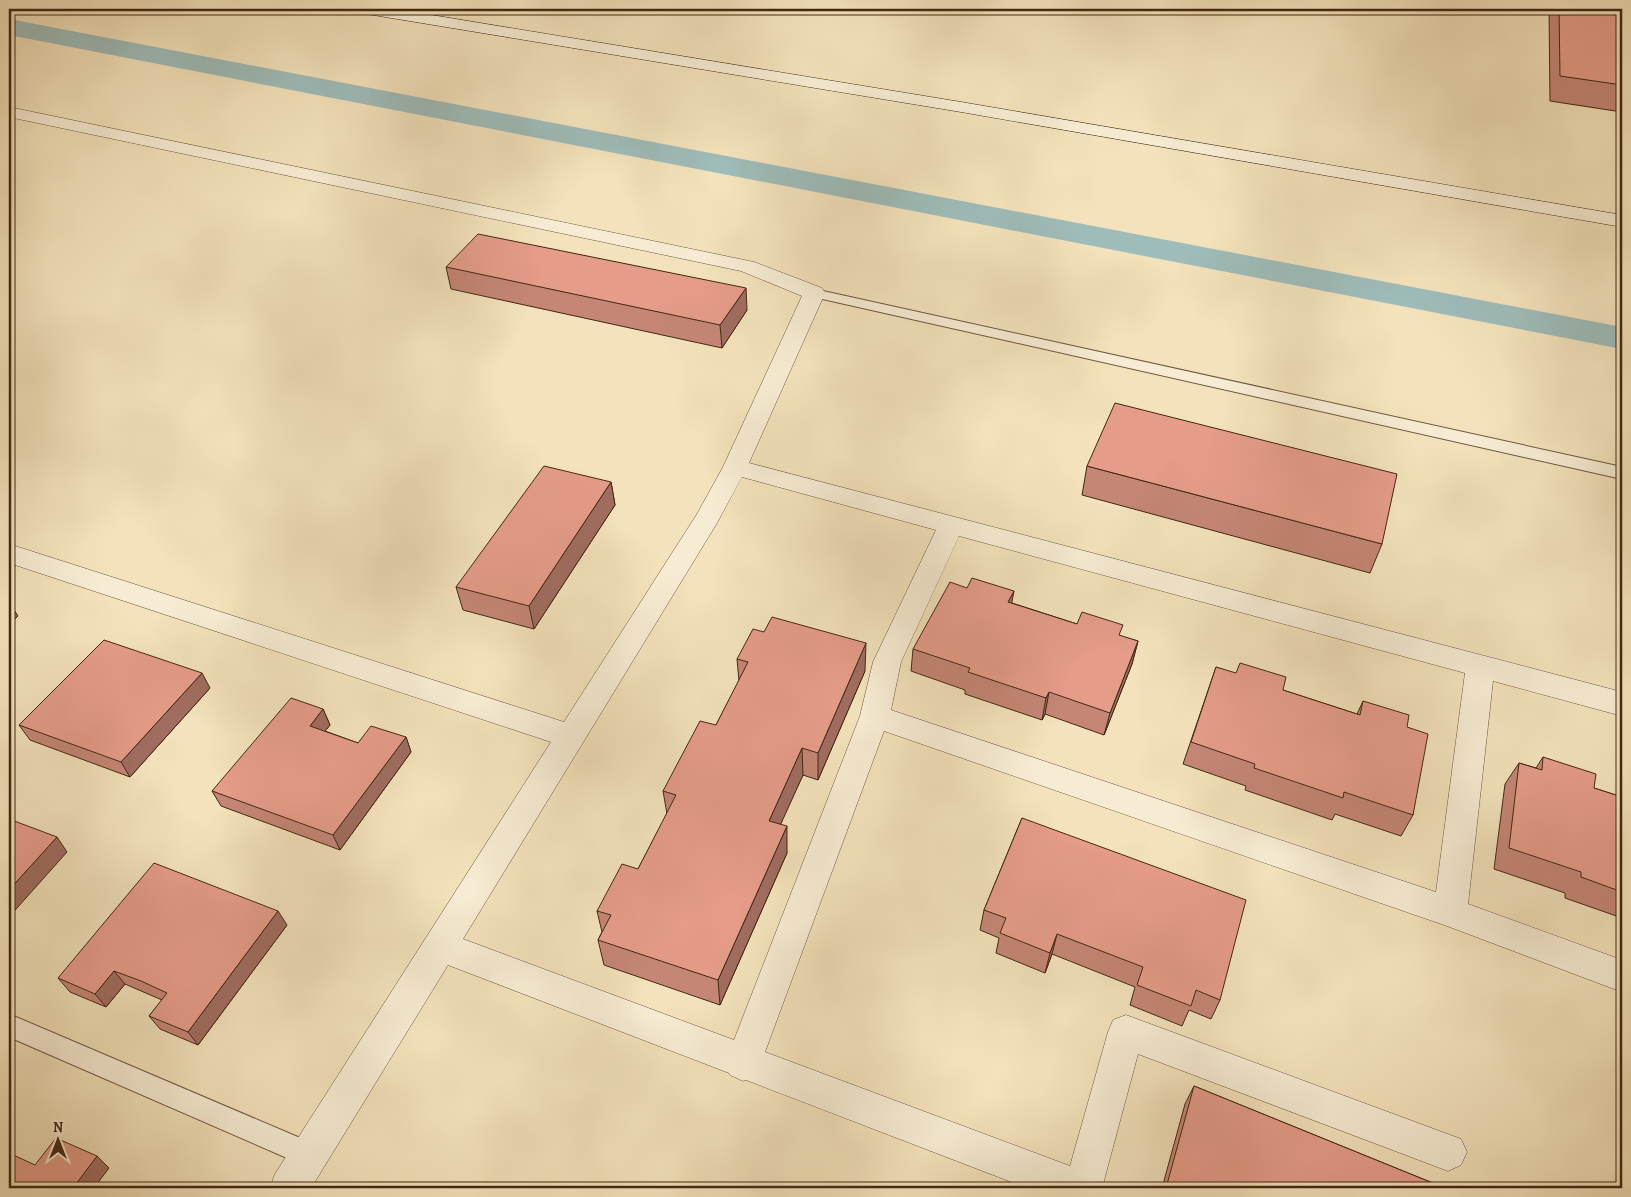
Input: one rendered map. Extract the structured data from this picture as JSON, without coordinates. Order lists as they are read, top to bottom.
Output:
{
  "north": "top"
}
